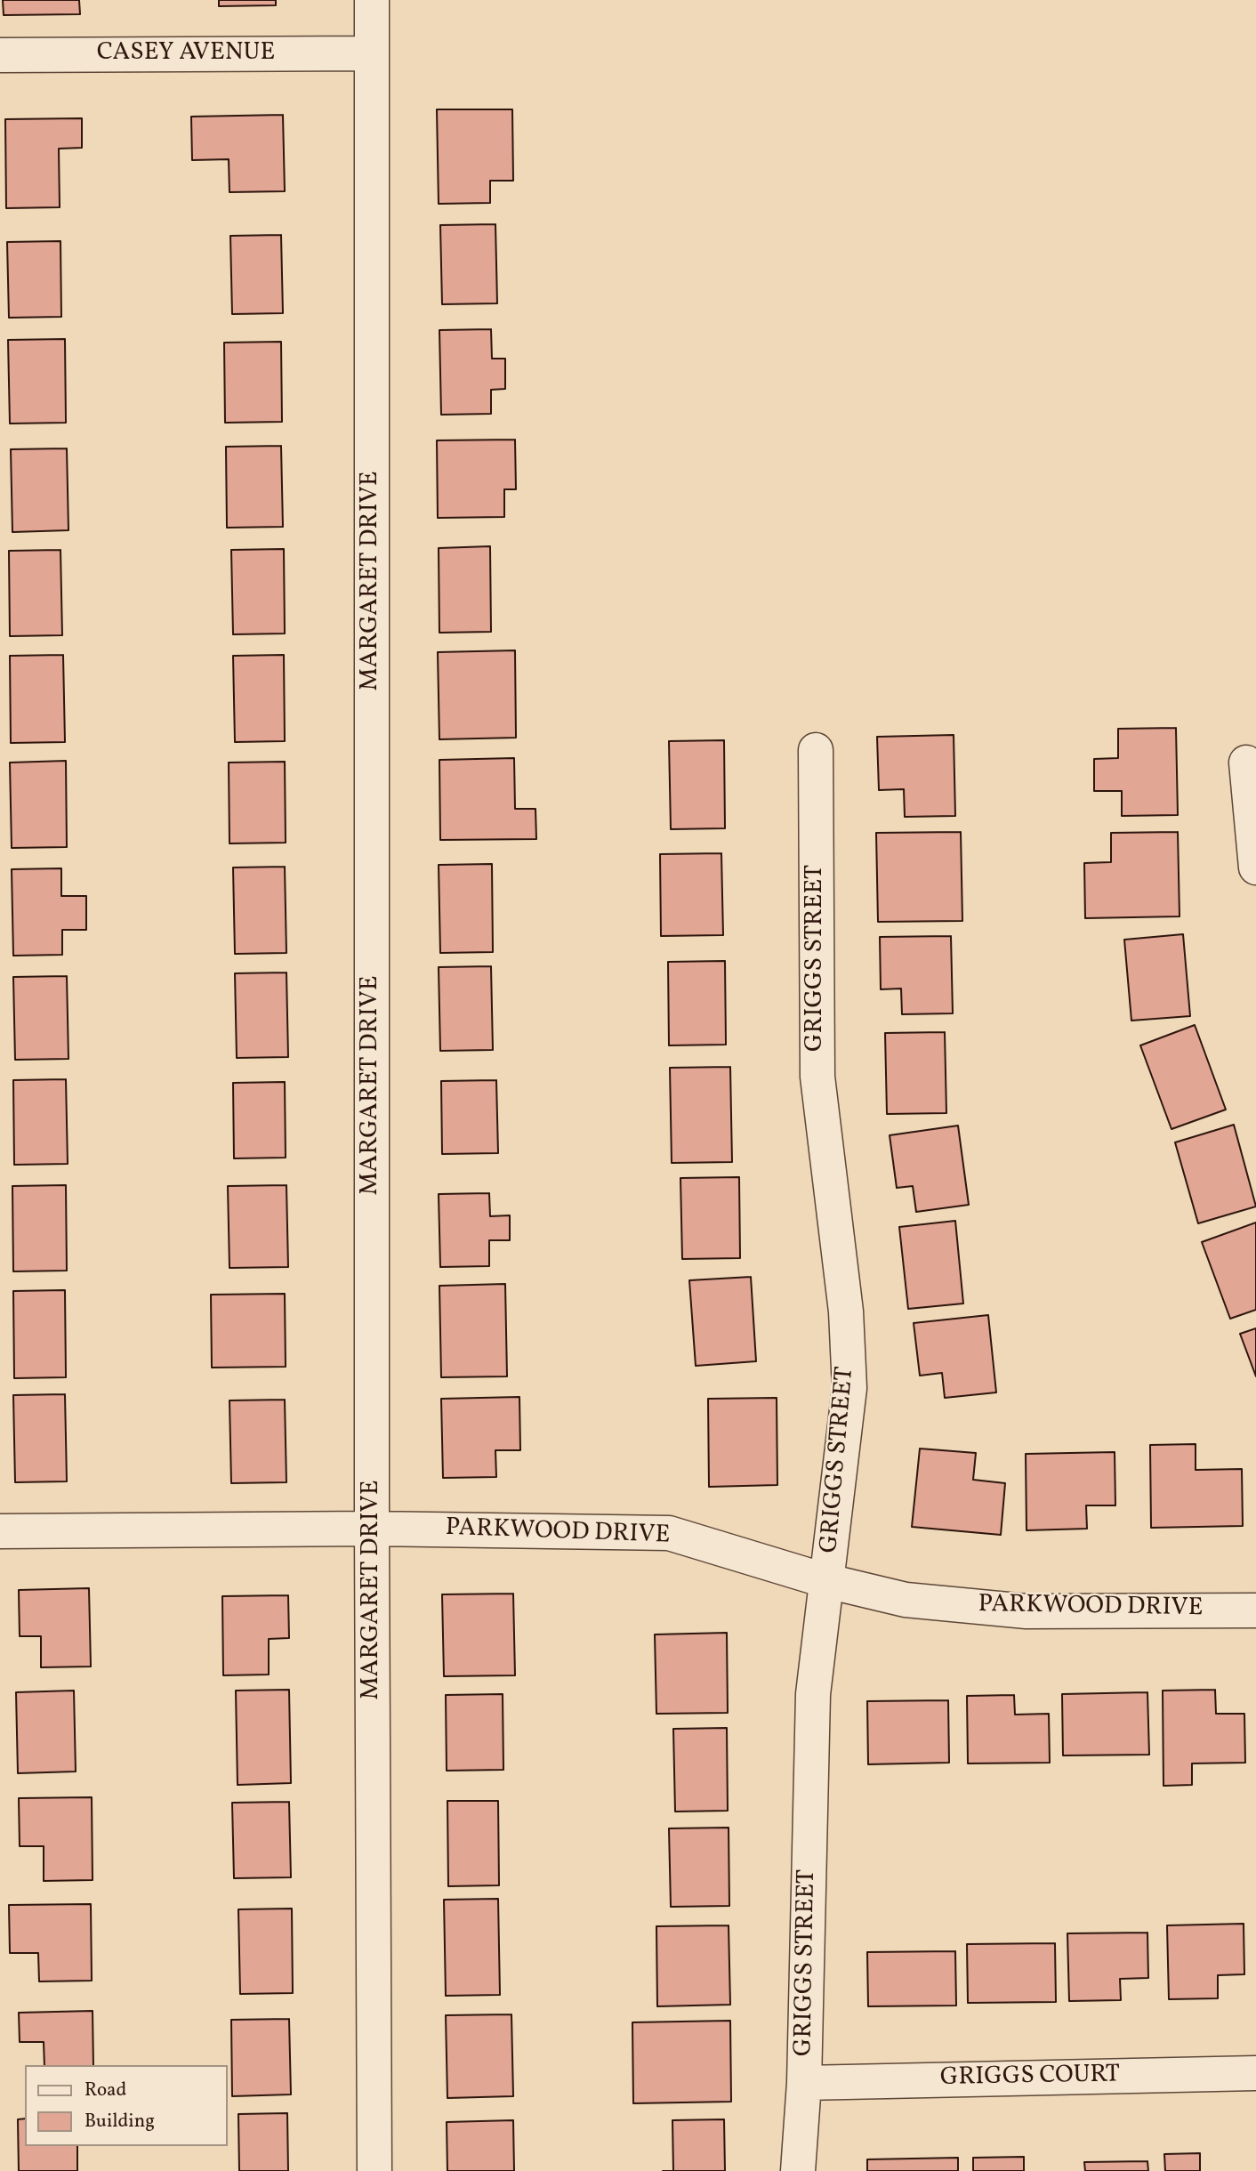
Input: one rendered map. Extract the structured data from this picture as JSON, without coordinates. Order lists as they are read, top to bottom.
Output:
{
  "streets": {
    "street": [
      "CASEY AVENUE",
      "MARGARET DRIVE",
      "GRIGGS STREET",
      "PARKWOOD DRIVE",
      "GRIGGS COURT"
    ]
  },
  "crossings": [
    ["CASEY AVENUE", "MARGARET DRIVE"],
    ["MARGARET DRIVE", "PARKWOOD DRIVE"],
    ["GRIGGS STREET", "PARKWOOD DRIVE"],
    ["GRIGGS STREET", "GRIGGS COURT"]
  ],
  "legend": ["Road", "Building"]
}
